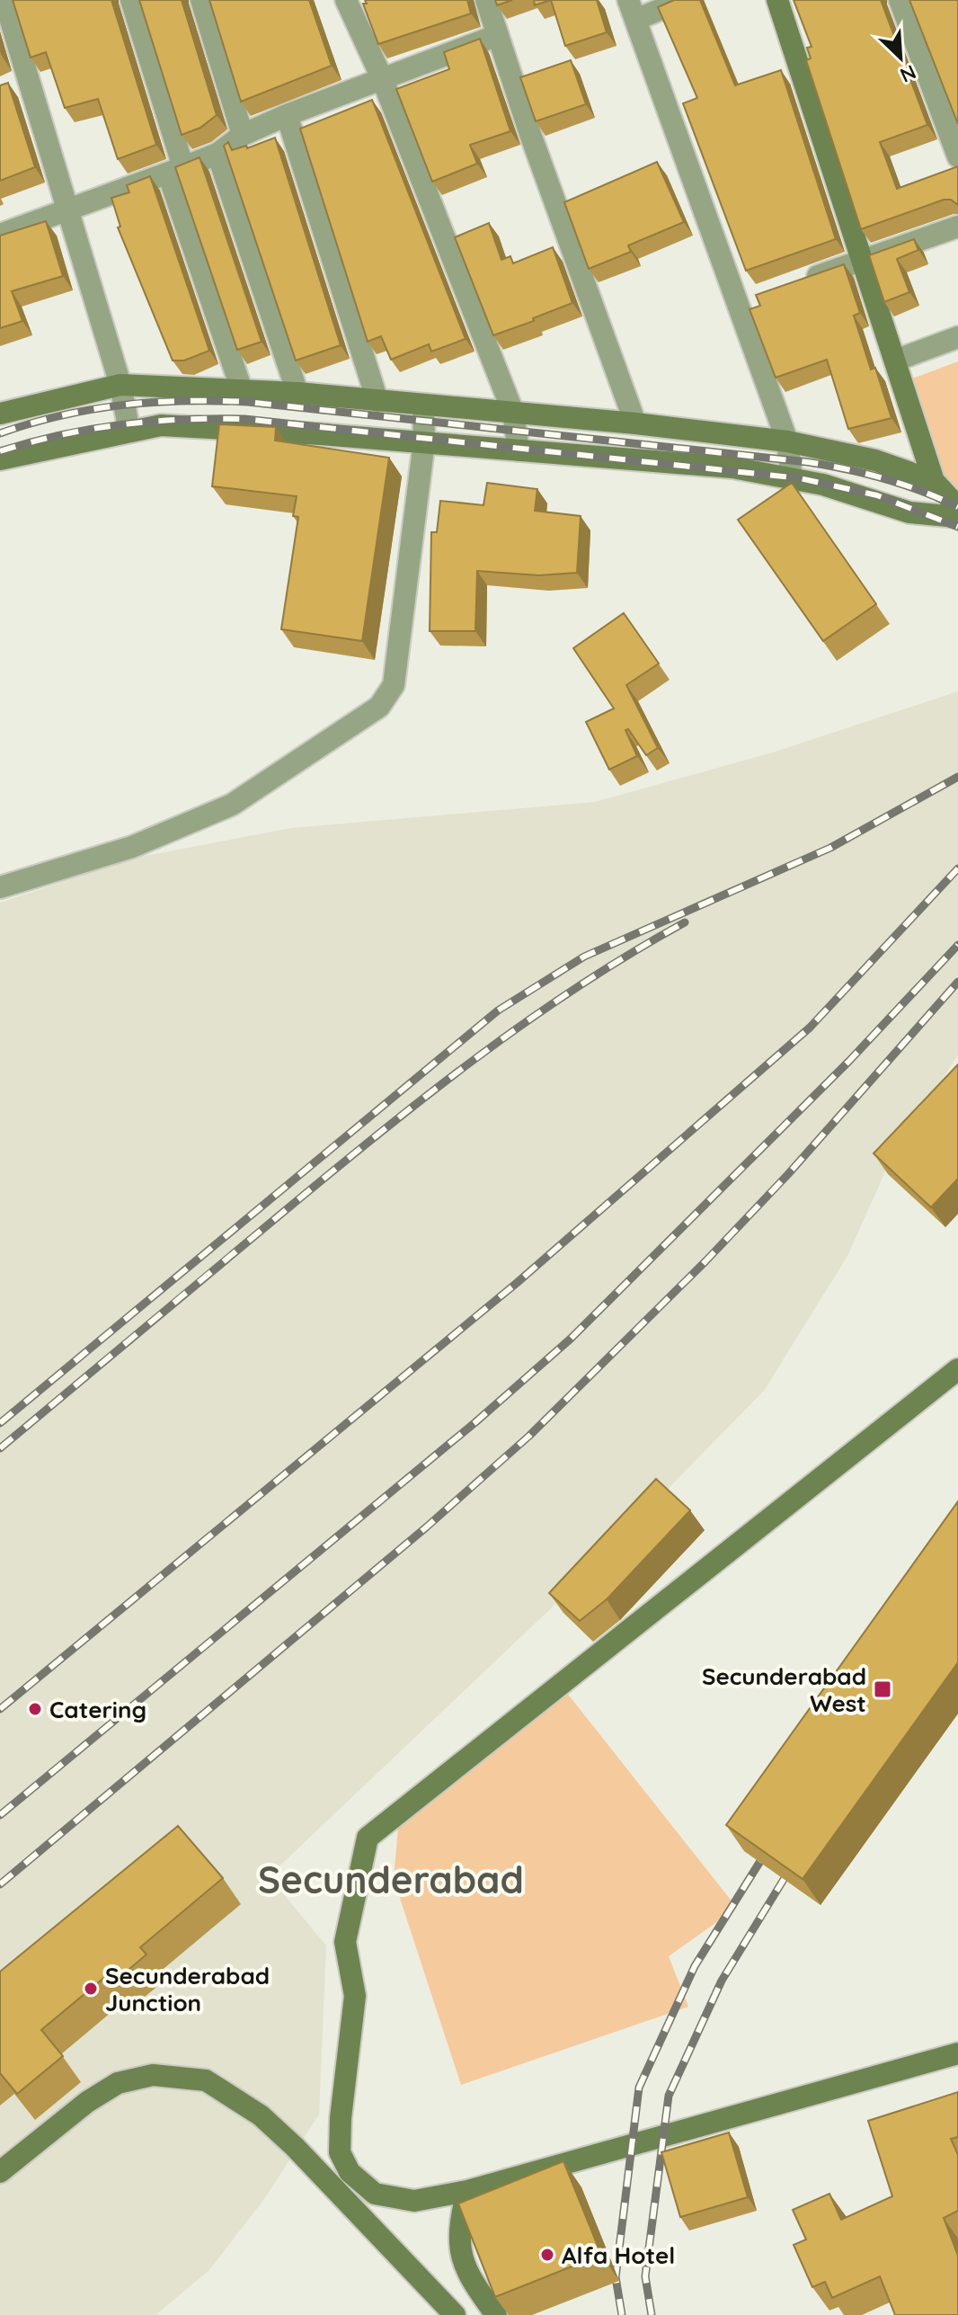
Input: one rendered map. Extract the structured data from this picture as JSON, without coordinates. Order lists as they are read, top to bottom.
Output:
{
  "districts": ["Secunderabad"],
  "places": {
    "transit": ["Secunderabad West"],
    "other": ["Catering", "Secunderabad Junction", "Alfa Hotel"]
  },
  "north": "bottom right"
}
